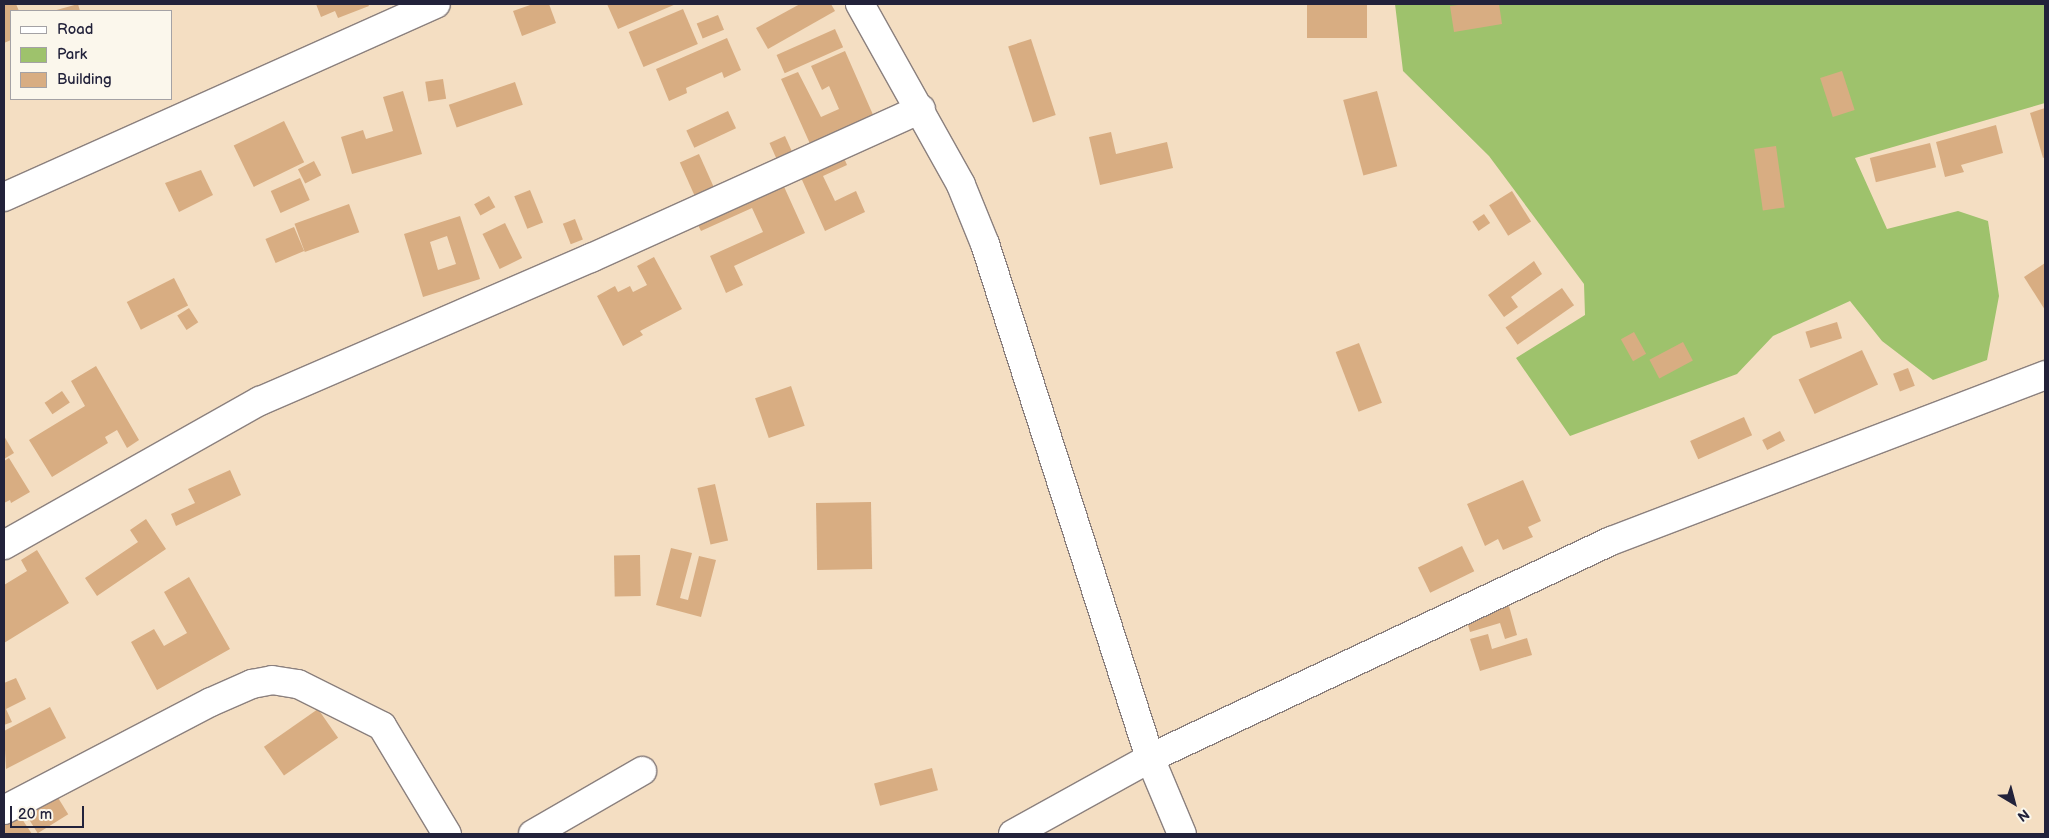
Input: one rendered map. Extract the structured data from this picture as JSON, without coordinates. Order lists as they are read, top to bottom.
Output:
{
  "legend": ["Road", "Park", "Building"],
  "scale_bar": "20 m",
  "north": "bottom right"
}
